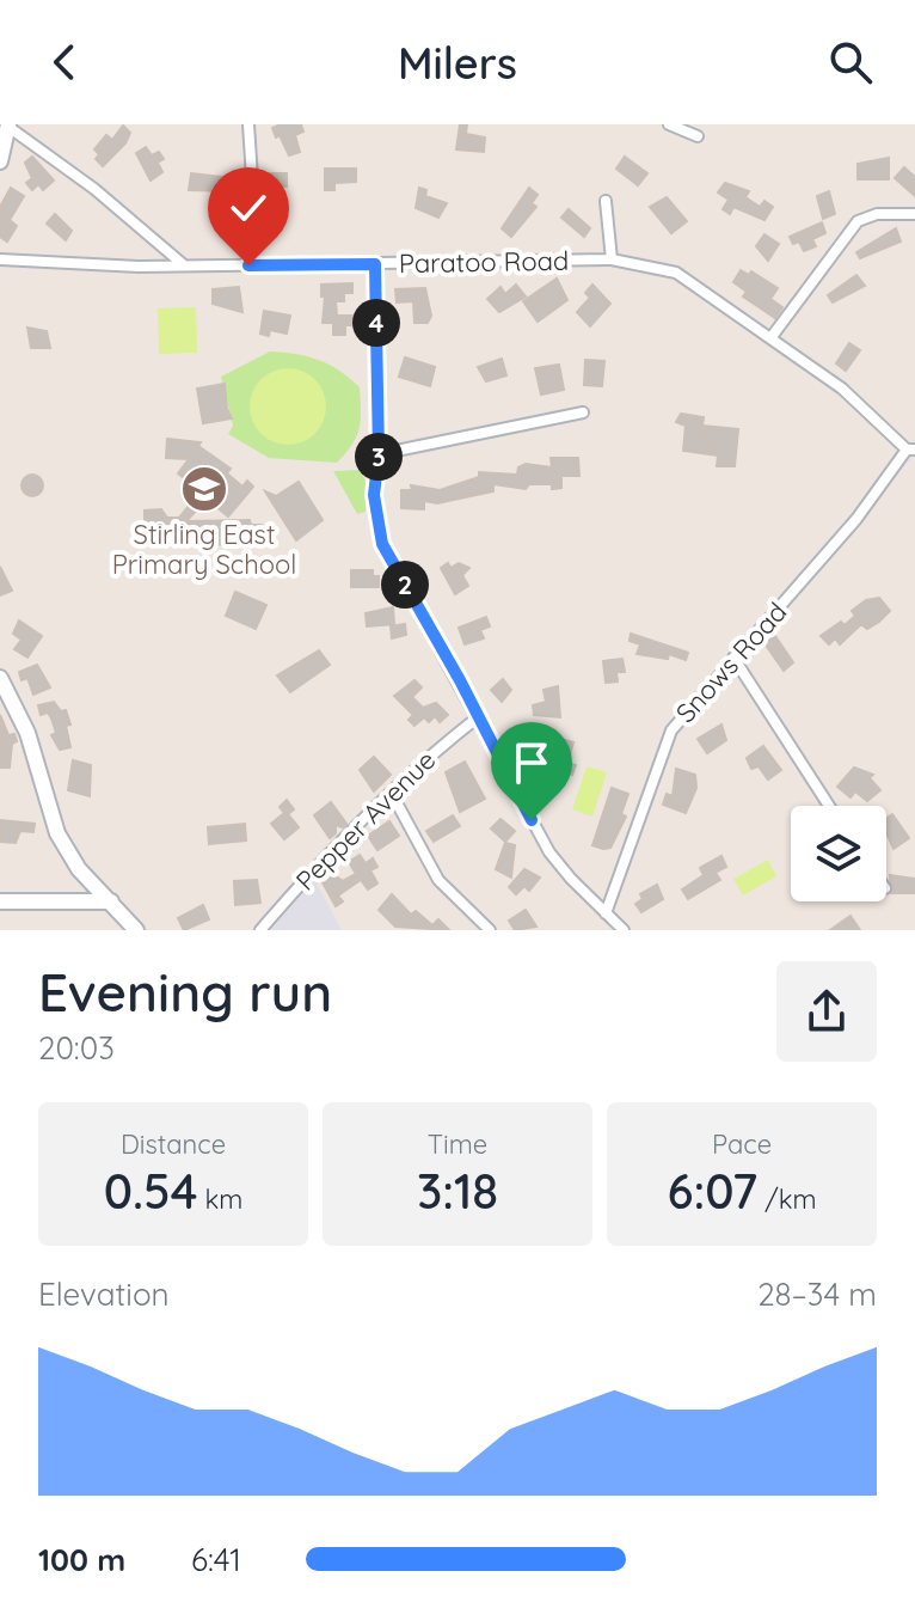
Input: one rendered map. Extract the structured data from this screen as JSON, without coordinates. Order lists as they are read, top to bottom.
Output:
{
  "streets": {
    "street": ["Paratoo Road", "Snows Road", "Pepper Avenue"]
  },
  "crossings": [
    ["Paratoo Road", "Snows Road"]
  ],
  "places": {
    "school or university": ["Stirling East Primary School"]
  },
  "page": {
    "header": "Milers",
    "pins": ["4", "3", "2"],
    "heading": ["Evening run", "20:03"],
    "stats": [
      ["Distance", "0.54 km"],
      ["Time", "3:18"],
      ["Pace", "6:07 /km"]
    ],
    "chart": ["Elevation", "28–34 m"],
    "list": [
      {
        "name": "100 m",
        "note": "6:41"
      }
    ]
  }
}
